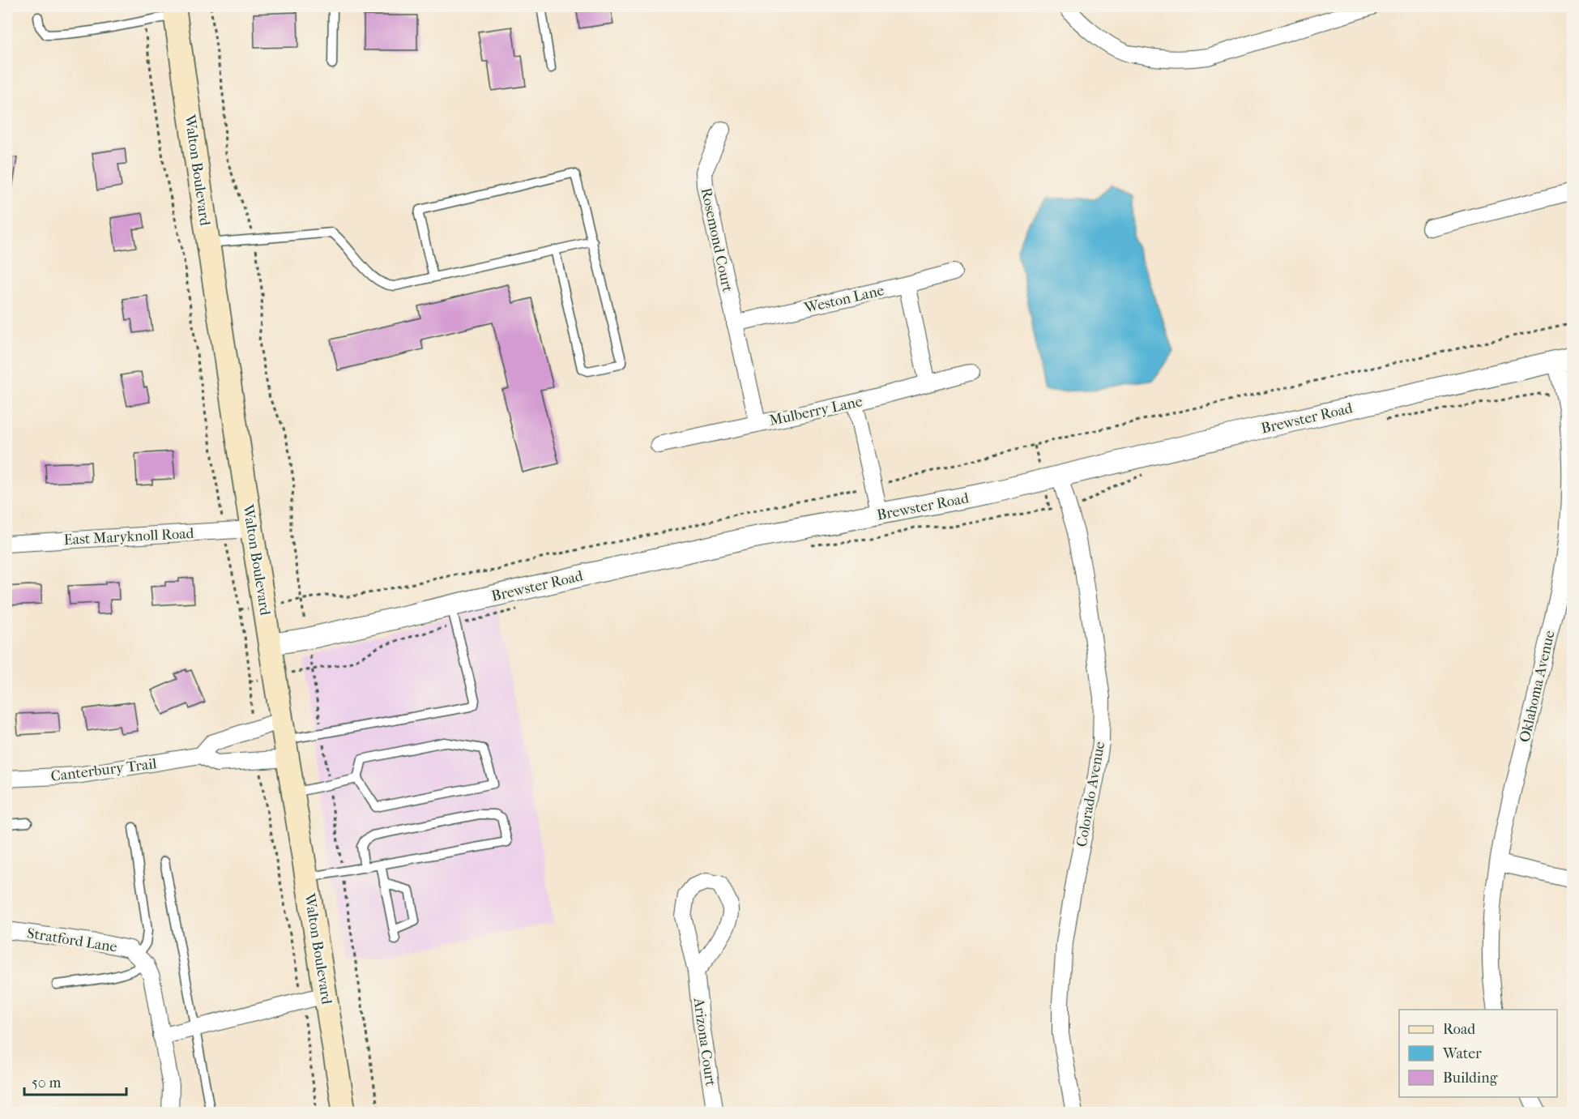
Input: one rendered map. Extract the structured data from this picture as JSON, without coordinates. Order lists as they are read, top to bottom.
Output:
{
  "streets": {
    "main road": ["Walton Boulevard"],
    "street": [
      "Rosemond Court",
      "Weston Lane",
      "Mulberry Lane",
      "Brewster Road",
      "East Maryknoll Road",
      "Oklahoma Avenue",
      "Canterbury Trail",
      "Colorado Avenue",
      "Stratford Lane",
      "Arizona Court"
    ]
  },
  "crossings": [
    ["Walton Boulevard", "Brewster Road"],
    ["Walton Boulevard", "East Maryknoll Road"],
    ["Walton Boulevard", "Canterbury Trail"],
    ["Rosemond Court", "Weston Lane"],
    ["Rosemond Court", "Mulberry Lane"],
    ["Brewster Road", "Oklahoma Avenue"],
    ["Brewster Road", "Colorado Avenue"]
  ],
  "legend": ["Road", "Water", "Building"],
  "scale_bar": "50 m"
}
